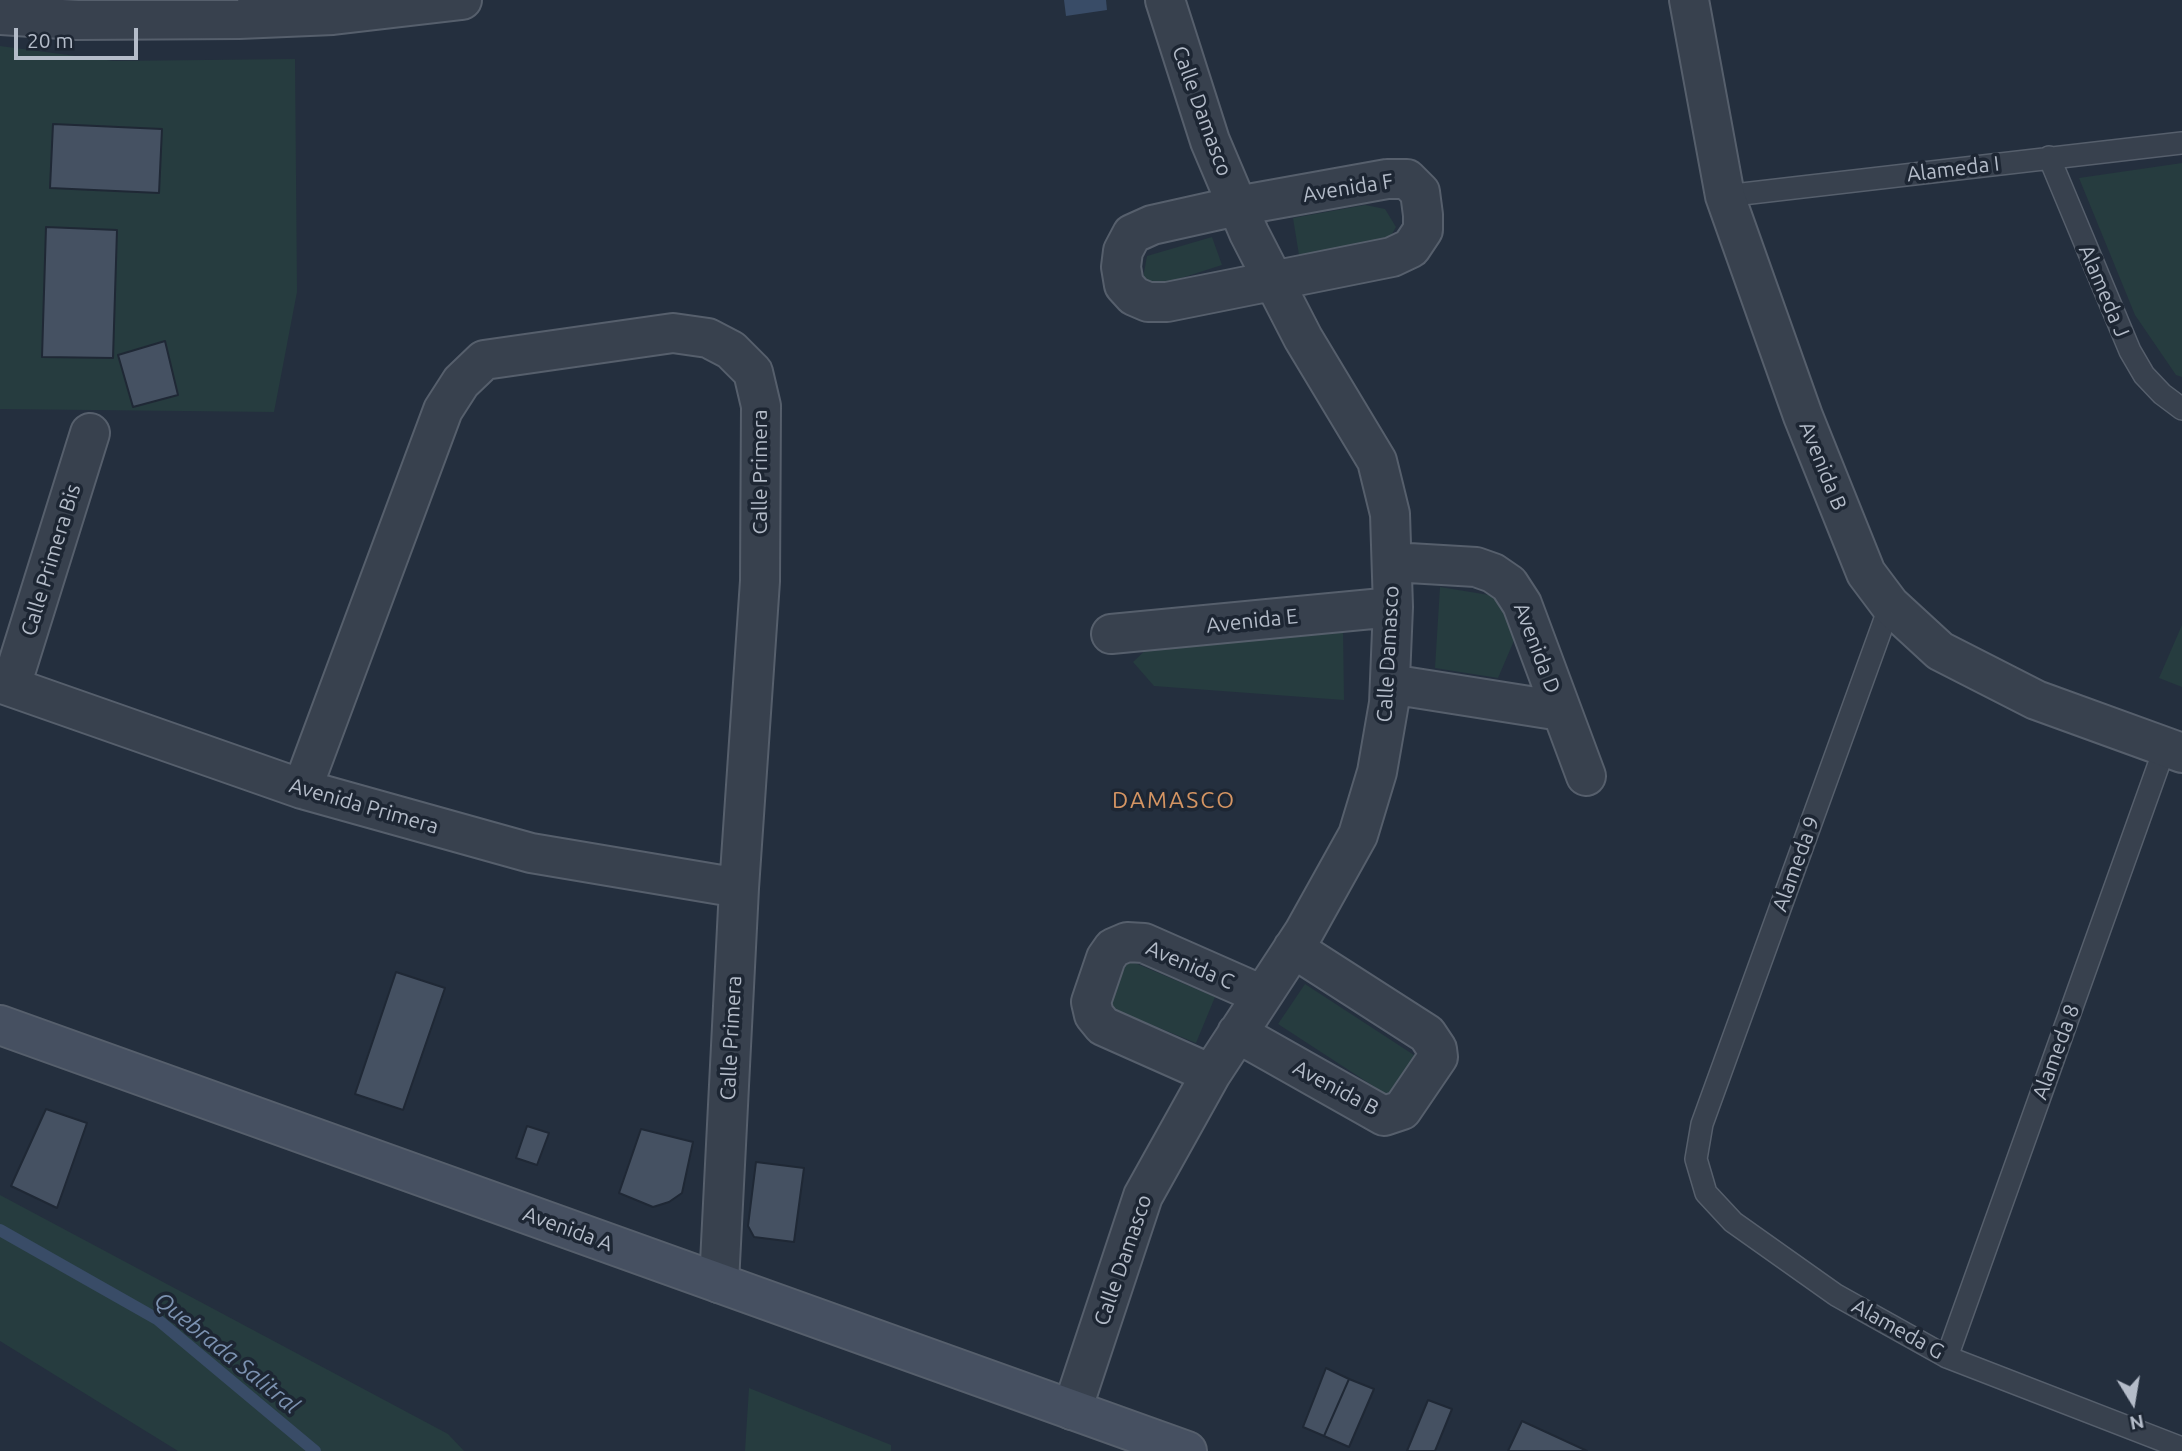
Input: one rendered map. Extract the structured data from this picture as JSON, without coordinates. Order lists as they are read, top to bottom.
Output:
{
  "streets": {
    "street": [
      "Calle Damasco",
      "Avenida F",
      "Avenida B",
      "Calle Primera",
      "Calle Primera Bis",
      "Avenida E",
      "Avenida D",
      "Avenida Primera",
      "Avenida C",
      "Avenida A"
    ],
    "lane": [
      "Alameda I",
      "Alameda J",
      "Alameda 9",
      "Alameda 8",
      "Alameda G"
    ]
  },
  "crossings": [
    ["Calle Damasco", "Avenida F"],
    ["Calle Damasco", "Avenida B"],
    ["Calle Damasco", "Avenida E"],
    ["Calle Damasco", "Avenida D"],
    ["Calle Damasco", "Avenida C"],
    ["Calle Damasco", "Avenida A"],
    ["Alameda I", "Alameda J"],
    ["Alameda I", "Avenida B"],
    ["Avenida B", "Alameda 9"],
    ["Avenida B", "Alameda 8"],
    ["Calle Primera", "Avenida Primera"],
    ["Calle Primera", "Avenida A"],
    ["Calle Primera Bis", "Avenida Primera"],
    ["Alameda 9", "Alameda G"],
    ["Alameda 8", "Alameda G"]
  ],
  "districts": ["DAMASCO"],
  "water": ["Quebrada Salitral"],
  "scale_bar": "20 m",
  "north": "bottom"
}
